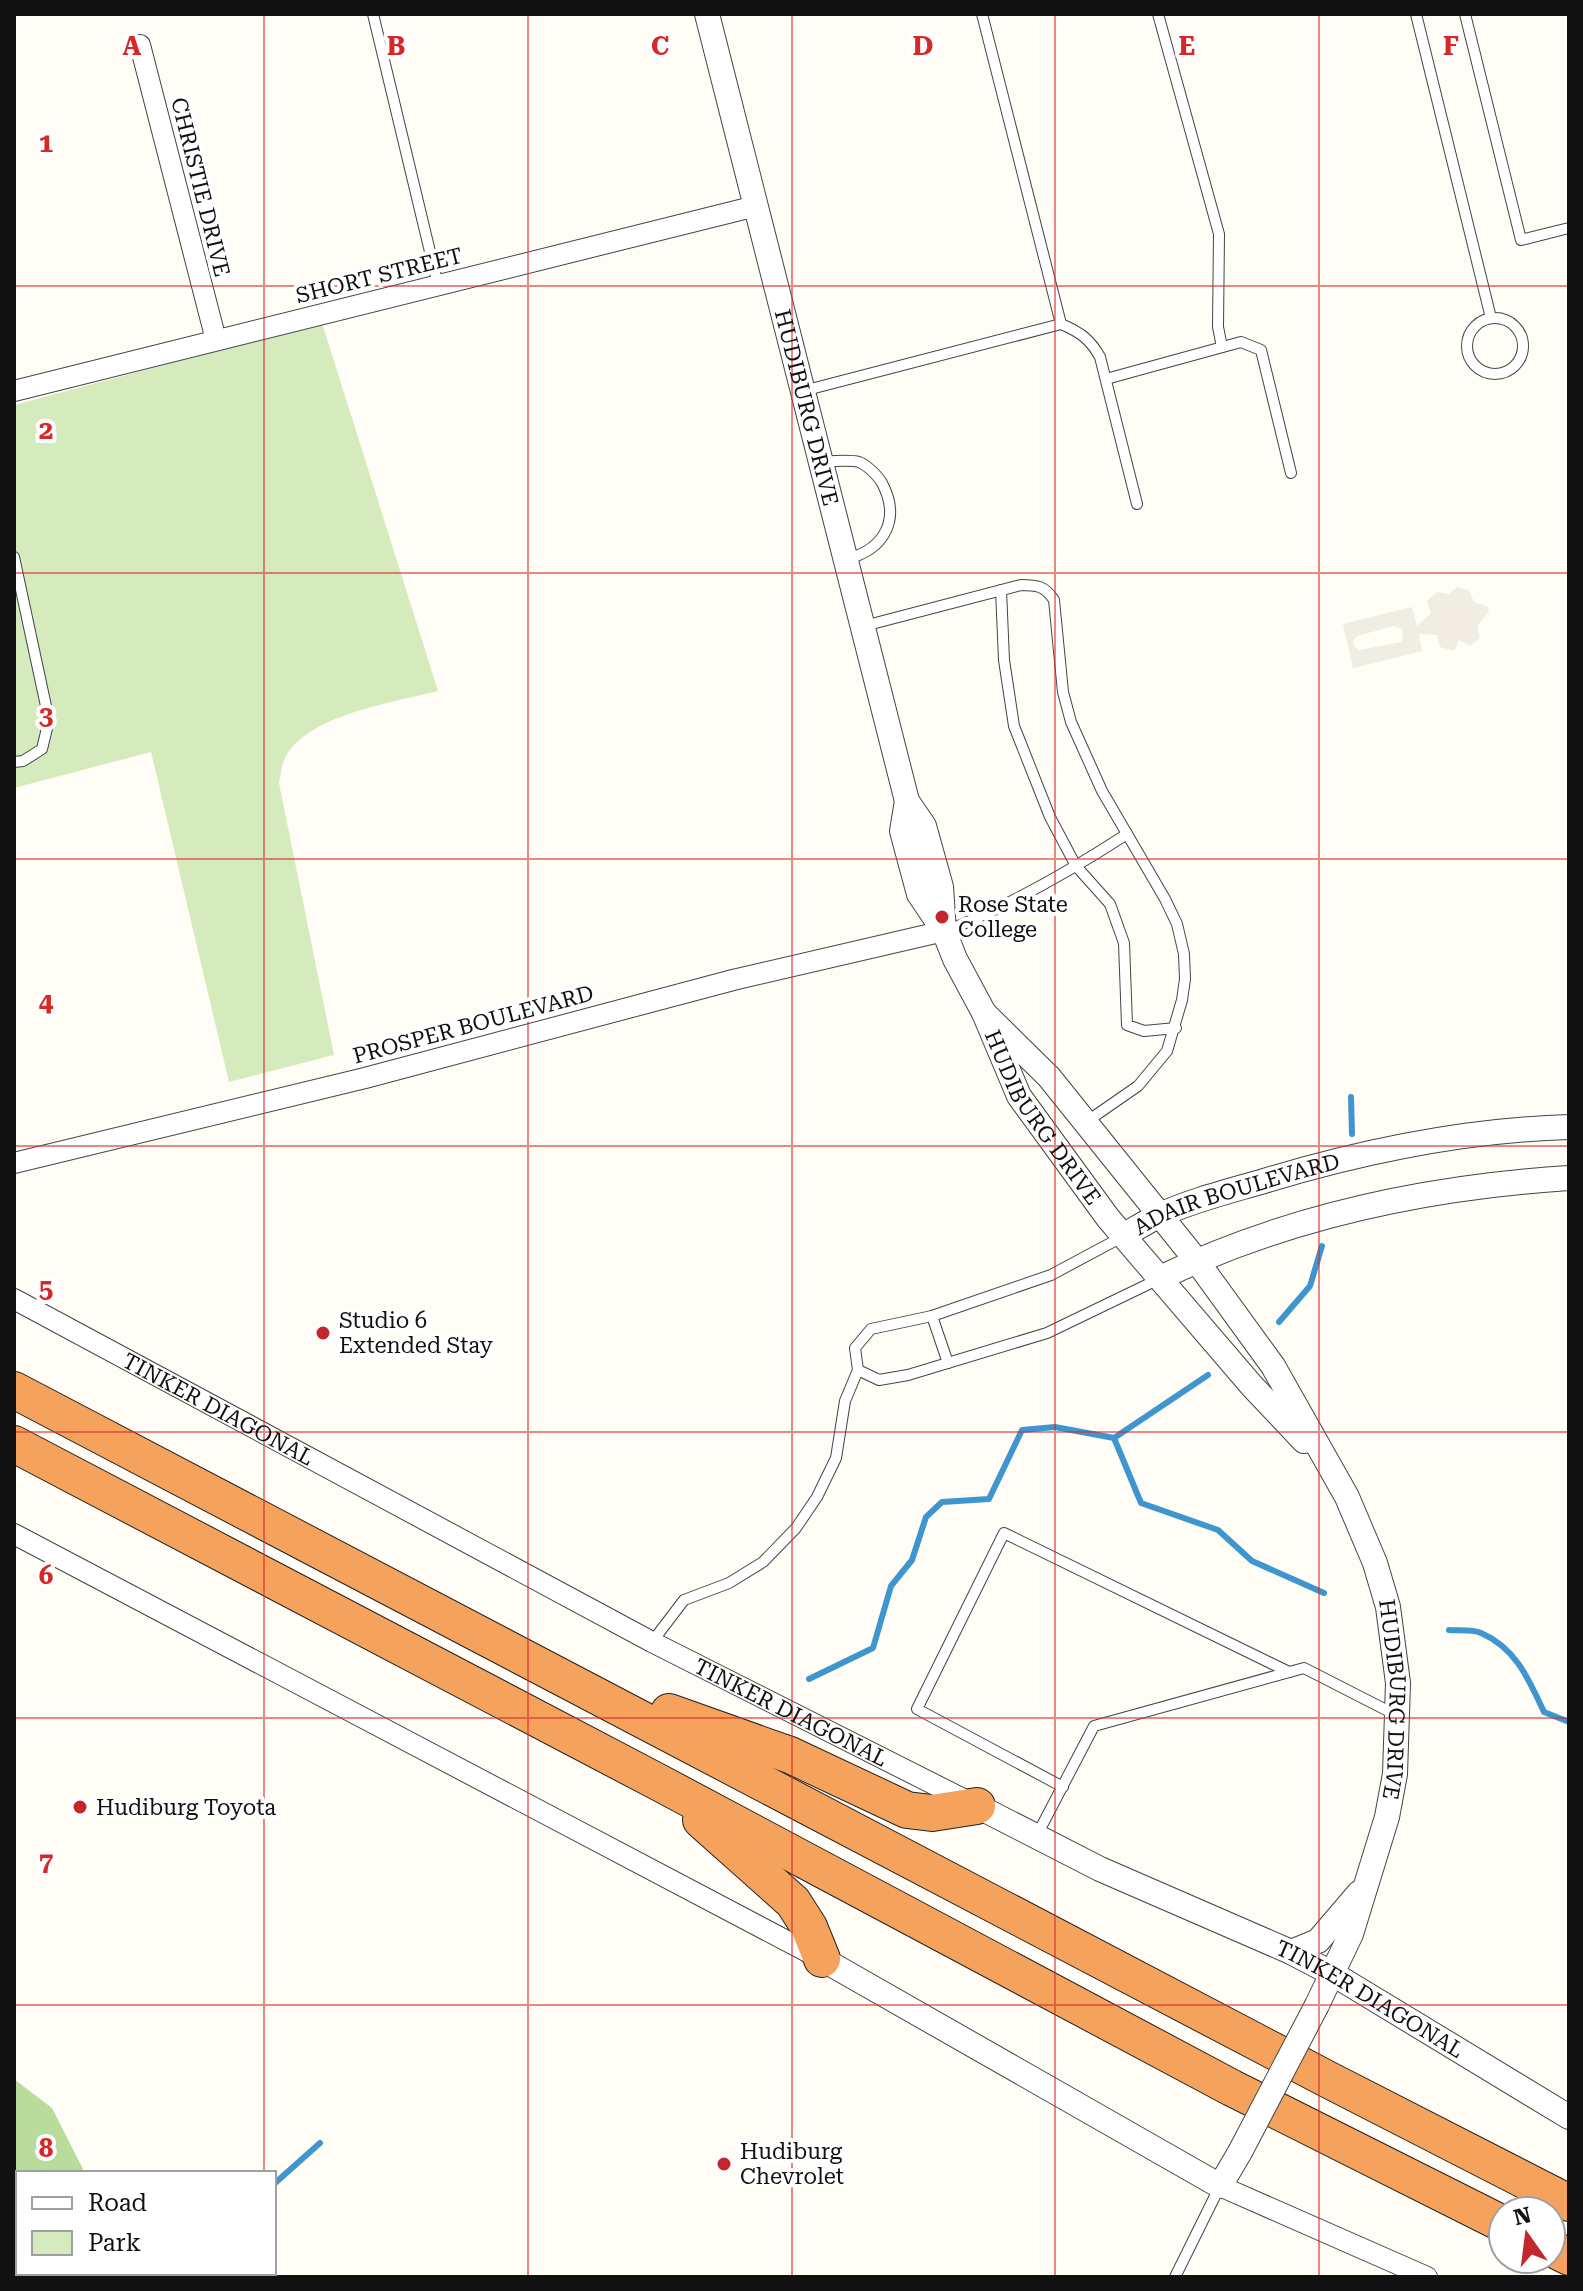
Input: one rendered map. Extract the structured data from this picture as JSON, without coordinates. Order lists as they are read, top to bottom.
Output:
{
  "streets": {
    "street": [
      "CHRISTIE DRIVE",
      "SHORT STREET",
      "HUDIBURG DRIVE",
      "PROSPER BOULEVARD",
      "ADAIR BOULEVARD",
      "TINKER DIAGONAL"
    ]
  },
  "crossings": [
    ["CHRISTIE DRIVE", "SHORT STREET"],
    ["SHORT STREET", "HUDIBURG DRIVE"],
    ["HUDIBURG DRIVE", "PROSPER BOULEVARD"],
    ["HUDIBURG DRIVE", "ADAIR BOULEVARD"],
    ["HUDIBURG DRIVE", "TINKER DIAGONAL"],
    ["ADAIR BOULEVARD", "TINKER DIAGONAL"]
  ],
  "places": [
    "Rose State College",
    "Studio 6 Extended Stay",
    "Hudiburg Toyota",
    "Hudiburg Chevrolet"
  ],
  "legend": ["Road", "Park"],
  "north": "top",
  "grid": {
    "columns": [
      "A",
      "B",
      "C",
      "D",
      "E",
      "F"
    ],
    "rows": [
      "1",
      "2",
      "3",
      "4",
      "5",
      "6",
      "7",
      "8"
    ]
  }
}
